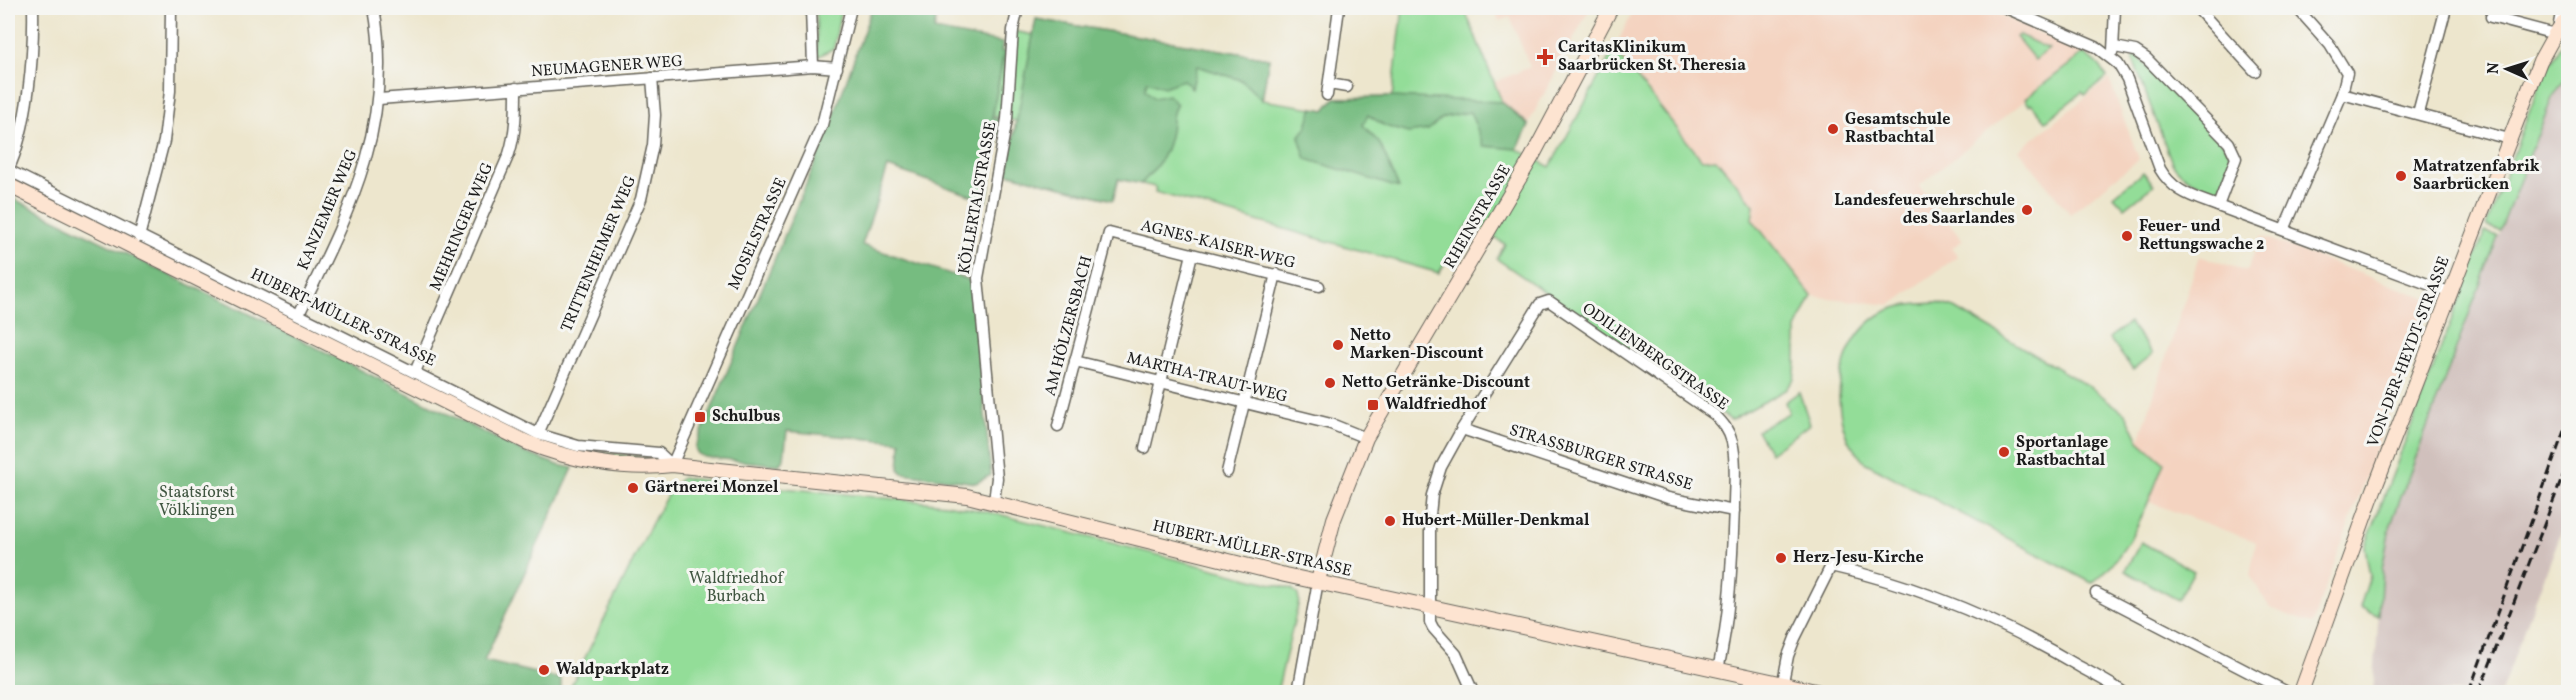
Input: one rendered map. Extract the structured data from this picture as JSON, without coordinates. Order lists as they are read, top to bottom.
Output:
{
  "streets": {
    "main road": ["RHEINSTRASSE", "HUBERT-MÜLLER-STRASSE", "VON-DER-HEYDT-STRASSE"],
    "street": [
      "NEUMAGENER WEG",
      "KÖLLERTALSTRASSE",
      "KANZEMER WEG",
      "MEHRINGER WEG",
      "MOSELSTRASSE",
      "AGNES-KAISER-WEG",
      "TRITTENHEIMER WEG",
      "AM HÖLZERSBACH",
      "ODILIENBERGSTRASSE",
      "MARTHA-TRAUT-WEG",
      "STRASSBURGER STRASSE"
    ]
  },
  "crossings": [
    ["NEUMAGENER WEG", "KANZEMER WEG"],
    ["NEUMAGENER WEG", "MEHRINGER WEG"],
    ["NEUMAGENER WEG", "MOSELSTRASSE"],
    ["NEUMAGENER WEG", "TRITTENHEIMER WEG"],
    ["KÖLLERTALSTRASSE", "HUBERT-MÜLLER-STRASSE"],
    ["KANZEMER WEG", "HUBERT-MÜLLER-STRASSE"],
    ["RHEINSTRASSE", "HUBERT-MÜLLER-STRASSE"],
    ["RHEINSTRASSE", "MARTHA-TRAUT-WEG"],
    ["MEHRINGER WEG", "HUBERT-MÜLLER-STRASSE"],
    ["MOSELSTRASSE", "HUBERT-MÜLLER-STRASSE"],
    ["AGNES-KAISER-WEG", "AM HÖLZERSBACH"],
    ["TRITTENHEIMER WEG", "HUBERT-MÜLLER-STRASSE"],
    ["HUBERT-MÜLLER-STRASSE", "ODILIENBERGSTRASSE"],
    ["AM HÖLZERSBACH", "MARTHA-TRAUT-WEG"],
    ["ODILIENBERGSTRASSE", "STRASSBURGER STRASSE"]
  ],
  "parks": ["Staatsforst Völklingen", "Waldfriedhof Burbach"],
  "places": {
    "health": ["CaritasKlinikum Saarbrücken St. Theresia"],
    "other": [
      "Gesamtschule Rastbachtal",
      "Matratzenfabrik Saarbrücken",
      "Landesfeuerwehrschule des Saarlandes",
      "Feuer- und Rettungswache 2",
      "Netto Marken-Discount",
      "Netto Getränke-Discount",
      "Sportanlage Rastbachtal",
      "Gärtnerei Monzel",
      "Hubert-Müller-Denkmal",
      "Herz-Jesu-Kirche",
      "Waldparkplatz"
    ],
    "transit": ["Waldfriedhof", "Schulbus"]
  },
  "north": "left"
}
